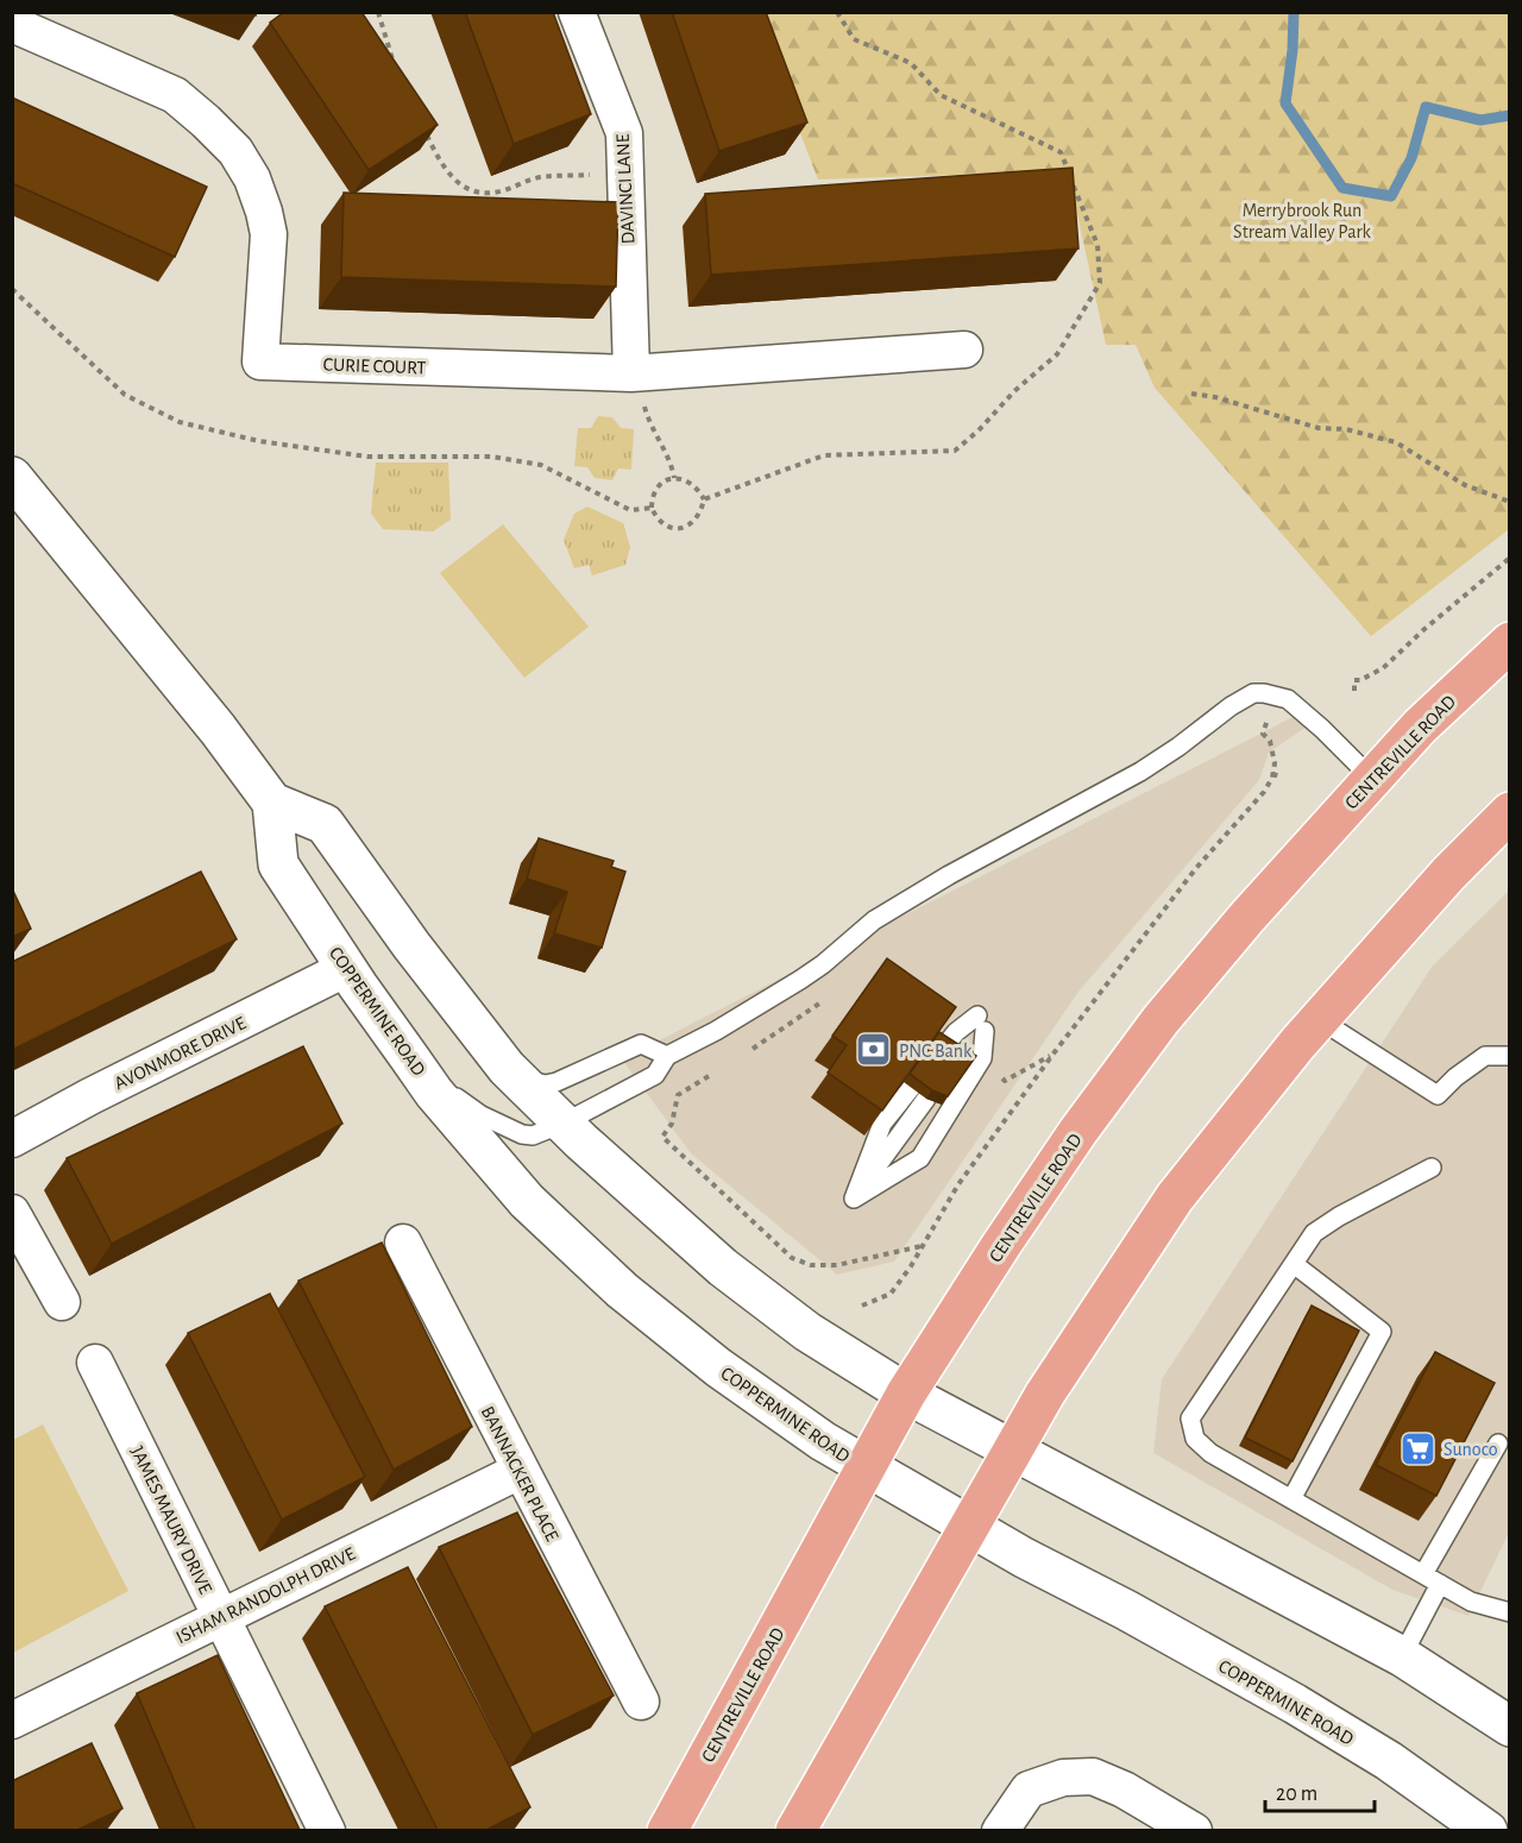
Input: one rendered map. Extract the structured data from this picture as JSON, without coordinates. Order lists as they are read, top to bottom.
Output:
{
  "streets": {
    "main road": ["CENTREVILLE ROAD"],
    "street": [
      "DAVINCI LANE",
      "CURIE COURT",
      "COPPERMINE ROAD",
      "AVONMORE DRIVE",
      "BANNACKER PLACE",
      "JAMES MAURY DRIVE",
      "ISHAM RANDOLPH DRIVE"
    ]
  },
  "crossings": [
    ["DAVINCI LANE", "CURIE COURT"],
    ["CENTREVILLE ROAD", "COPPERMINE ROAD"],
    ["COPPERMINE ROAD", "AVONMORE DRIVE"],
    ["BANNACKER PLACE", "ISHAM RANDOLPH DRIVE"],
    ["JAMES MAURY DRIVE", "ISHAM RANDOLPH DRIVE"]
  ],
  "parks": ["Merrybrook Run Stream Valley Park"],
  "places": {
    "bank": ["PNC Bank"],
    "supermarket": ["Sunoco"]
  },
  "scale_bar": "20 m"
}
